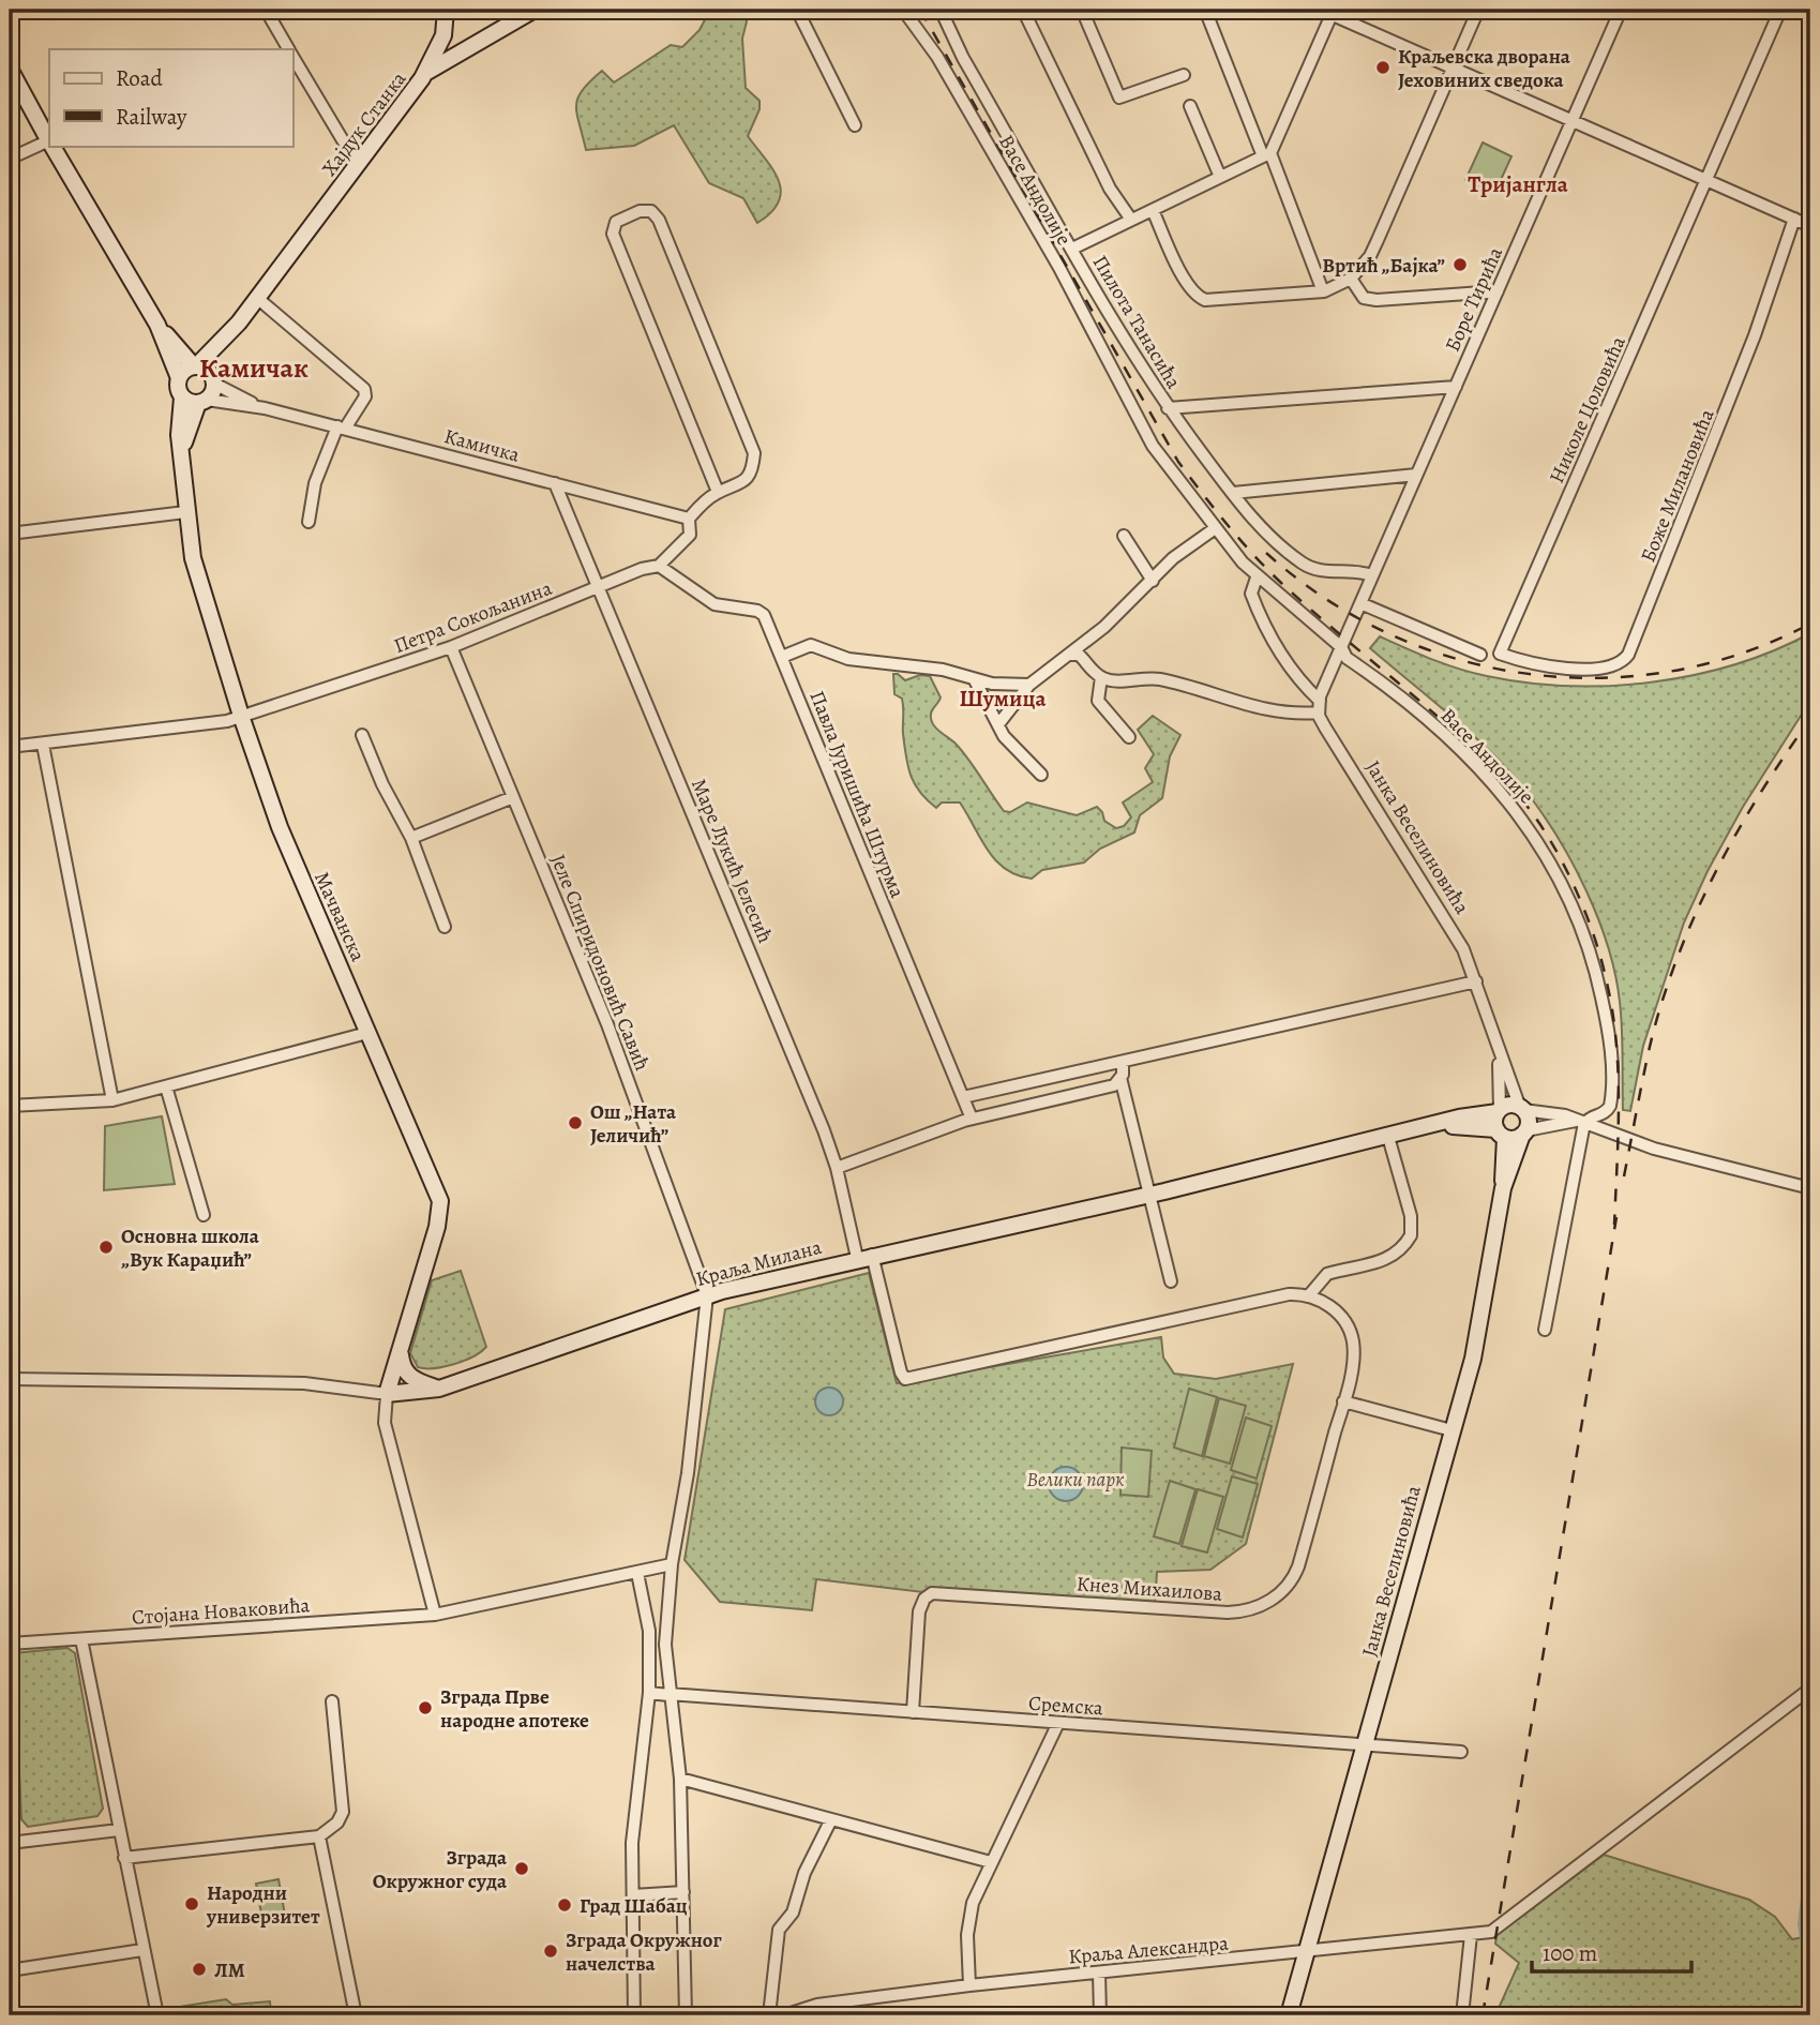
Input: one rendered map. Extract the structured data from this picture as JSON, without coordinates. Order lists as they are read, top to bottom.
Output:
{
  "streets": {
    "main road": [
      "Хајдук Станка",
      "Јанка Веселиновића",
      "Мачванска",
      "Краља Милана"
    ],
    "street": [
      "Васе Андолије",
      "Боре Тирића",
      "Пилота Танасића",
      "Николе Цоловића",
      "Камичка",
      "Боже Милановића",
      "Петра Сокољанина",
      "Павла Јуришића Штурма",
      "Маре Лукић Јелесић",
      "Јеле Спиридоновић Савић",
      "Кнез Михаилова",
      "Стојана Новаковића",
      "Сремска",
      "Краља Александра"
    ]
  },
  "crossings": [
    ["Хајдук Станка", "Камичка"],
    ["Хајдук Станка", "Мачванска"],
    ["Васе Андолије", "Боре Тирића"],
    ["Боре Тирића", "Пилота Танасића"],
    ["Николе Цоловића", "Боже Милановића"],
    ["Камичка", "Петра Сокољанина"],
    ["Камичка", "Маре Лукић Јелесић"],
    ["Камичка", "Мачванска"],
    ["Петра Сокољанина", "Павла Јуришића Штурма"],
    ["Петра Сокољанина", "Маре Лукић Јелесић"],
    ["Петра Сокољанина", "Мачванска"],
    ["Петра Сокољанина", "Јеле Спиридоновић Савић"],
    ["Јанка Веселиновића", "Краља Милана"],
    ["Јанка Веселиновића", "Сремска"],
    ["Јанка Веселиновића", "Краља Александра"],
    ["Маре Лукић Јелесић", "Краља Милана"],
    ["Мачванска", "Краља Милана"],
    ["Јеле Спиридоновић Савић", "Краља Милана"],
    ["Кнез Михаилова", "Сремска"]
  ],
  "districts": ["Тријангла", "Камичак", "Шумица"],
  "parks": ["Велики парк"],
  "places": [
    "Краљевска дворана Јеховиних сведока",
    "Вртић „Бајка”",
    "Ош „Ната Јеличић”",
    "Основна школа „Вук Караџић”",
    "Зграда Прве народне апотеке",
    "Зграда Окружног суда",
    "Народни универзитет",
    "Град Шабац",
    "Зграда Окружног начелства",
    "ЛМ"
  ],
  "legend": ["Road", "Railway"],
  "scale_bar": "100 m"
}
